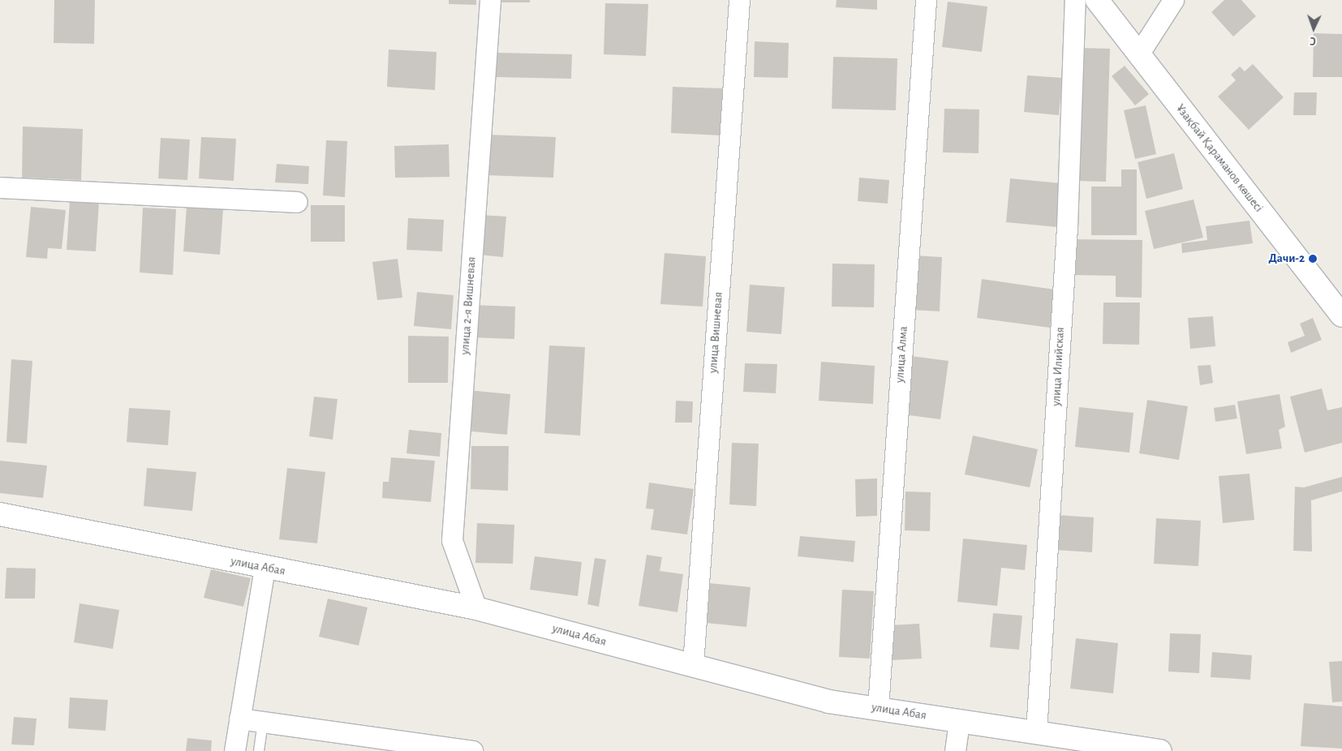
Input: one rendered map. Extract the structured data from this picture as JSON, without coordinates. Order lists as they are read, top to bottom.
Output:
{
  "streets": {
    "street": [
      "Ұзақбай Қараманов көшесі",
      "улица 2-я Вишневая",
      "улица Вишневая",
      "улица Алма",
      "улица Илийская",
      "улица Абая"
    ]
  },
  "crossings": [
    ["улица 2-я Вишневая", "улица Абая"],
    ["улица Вишневая", "улица Абая"],
    ["улица Алма", "улица Абая"],
    ["улица Илийская", "улица Абая"]
  ],
  "places": ["Дачи-2"],
  "north": "bottom"
}
